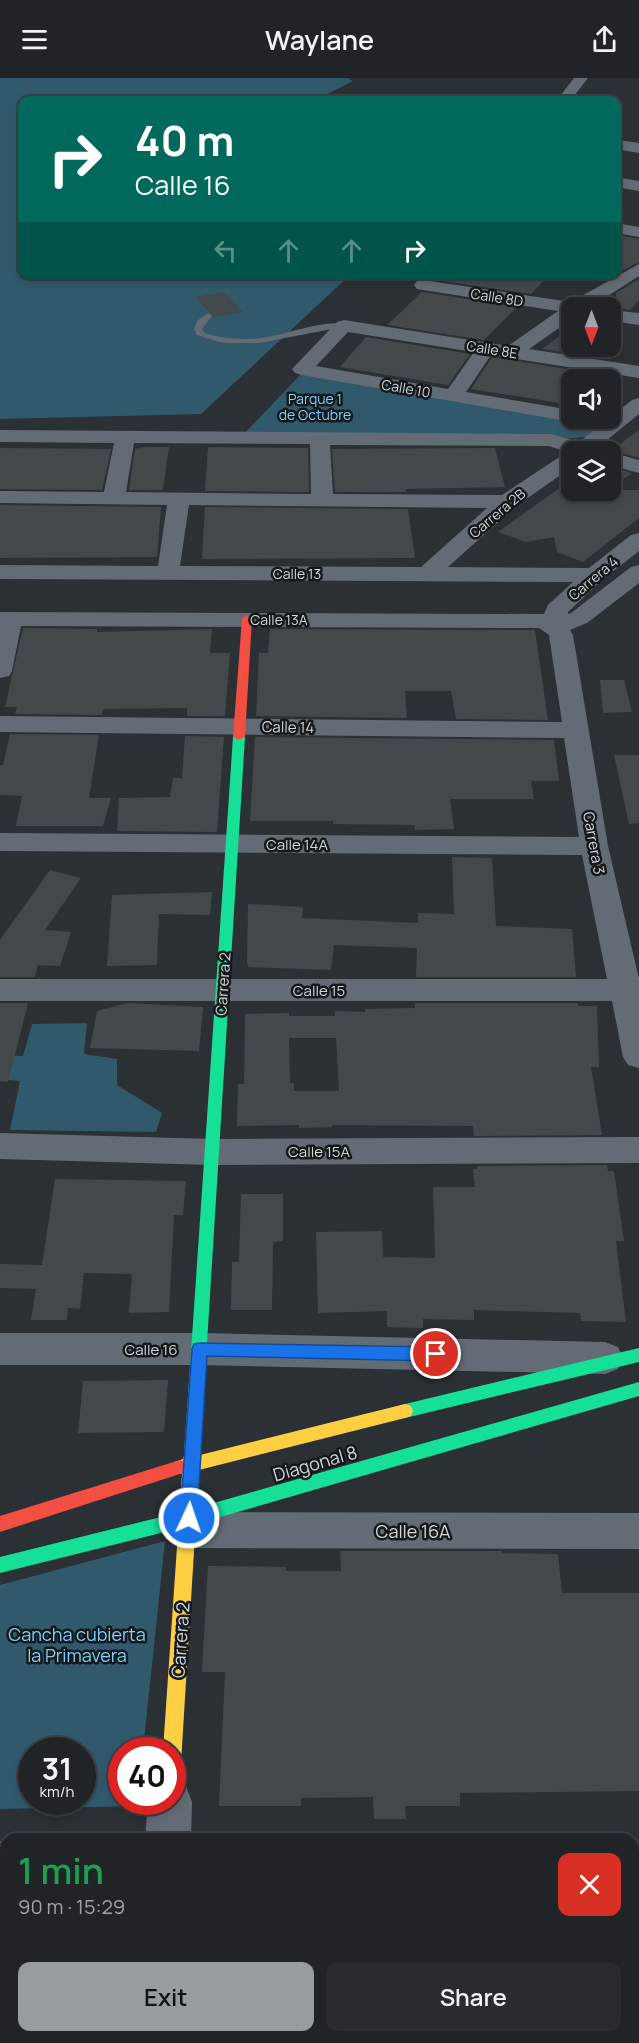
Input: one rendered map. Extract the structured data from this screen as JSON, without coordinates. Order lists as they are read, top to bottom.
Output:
{
  "streets": {
    "street": [
      "Calle 8D",
      "Calle 8E",
      "Calle 10",
      "Carrera 2B",
      "Calle 13",
      "Carrera 4",
      "Calle 13A",
      "Calle 14",
      "Carrera 3",
      "Calle 14A",
      "Carrera 2",
      "Calle 15",
      "Calle 15A",
      "Calle 16",
      "Diagonal 8",
      "Calle 16A"
    ]
  },
  "crossings": [
    ["Calle 8E", "Calle 10"],
    ["Carrera 2B", "Calle 13"],
    ["Calle 13", "Carrera 4"],
    ["Carrera 4", "Calle 13A"],
    ["Carrera 4", "Carrera 3"],
    ["Calle 13A", "Carrera 3"],
    ["Calle 13A", "Carrera 2"],
    ["Calle 14", "Carrera 3"],
    ["Calle 14", "Carrera 2"],
    ["Carrera 3", "Calle 14A"],
    ["Carrera 3", "Calle 15"],
    ["Calle 14A", "Carrera 2"],
    ["Carrera 2", "Calle 15"],
    ["Carrera 2", "Calle 15A"],
    ["Carrera 2", "Calle 16"],
    ["Carrera 2", "Diagonal 8"],
    ["Carrera 2", "Calle 16A"],
    ["Calle 16", "Diagonal 8"],
    ["Diagonal 8", "Calle 16A"]
  ],
  "parks": ["Parque 1 de Octubre", "Cancha cubierta la Primavera"],
  "north": "bottom",
  "page": {
    "header": "Waylane",
    "turn": ["40 m", "Calle 16"],
    "speed": "31 km/h",
    "limit": "40",
    "heading": ["1 min", "90 m · 15:29"],
    "buttons": ["Exit", "Share"]
  }
}
